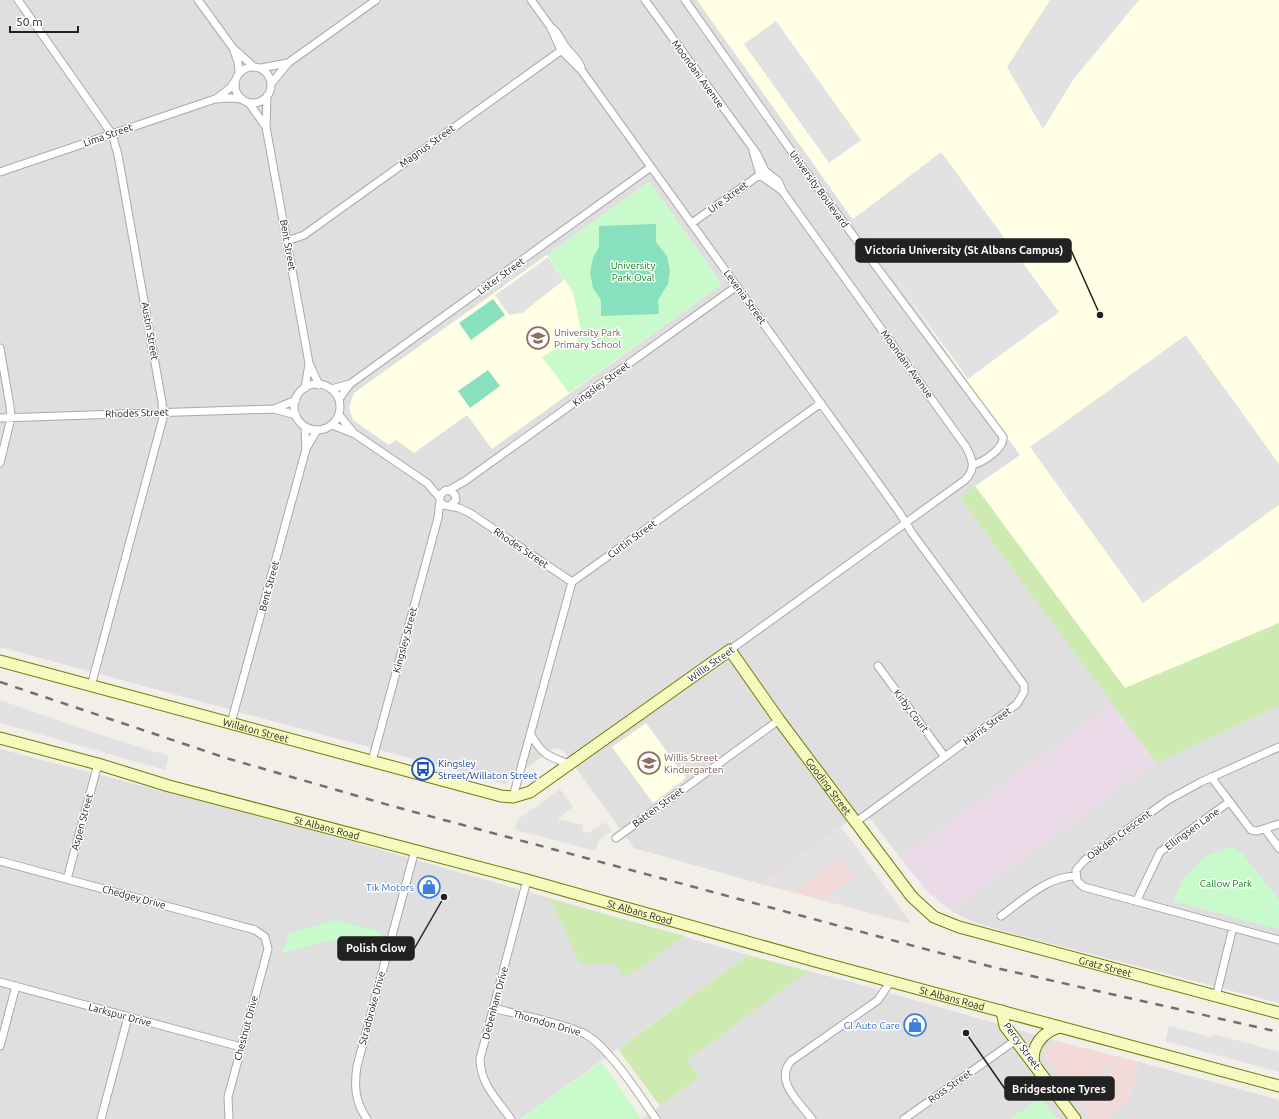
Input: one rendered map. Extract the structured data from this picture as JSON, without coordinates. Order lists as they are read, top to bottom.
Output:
{
  "streets": {
    "street": [
      "Moondani Avenue",
      "Lima Street",
      "Magnus Street",
      "University Boulevard",
      "Ure Street",
      "Bent Street",
      "Lister Street",
      "Levenia Street",
      "Austin Street",
      "Kingsley Street",
      "Rhodes Street",
      "Curtin Street",
      "Willis Street",
      "Kirby Court",
      "Harris Street",
      "Willaton Street",
      "Gooding Street",
      "Batten Street",
      "Aspen Street",
      "St Albans Road",
      "Ellingsen Lane",
      "Oakden Crescent",
      "Chedgey Drive",
      "Gratz Street",
      "Debenham Drive",
      "Stradbroke Drive",
      "Larkspur Drive",
      "Thorndon Drive",
      "Chestnut Drive",
      "Percy Street",
      "Ross Street"
    ]
  },
  "crossings": [
    ["Moondani Avenue", "University Boulevard"],
    ["Moondani Avenue", "Ure Street"],
    ["Lima Street", "Bent Street"],
    ["Lima Street", "Austin Street"],
    ["Magnus Street", "Bent Street"],
    ["Magnus Street", "Levenia Street"],
    ["Ure Street", "Levenia Street"],
    ["Bent Street", "Lister Street"],
    ["Bent Street", "Rhodes Street"],
    ["Bent Street", "Willaton Street"],
    ["Lister Street", "Levenia Street"],
    ["Lister Street", "Rhodes Street"],
    ["Levenia Street", "Kingsley Street"],
    ["Levenia Street", "Curtin Street"],
    ["Levenia Street", "Willis Street"],
    ["Levenia Street", "Harris Street"],
    ["Austin Street", "Rhodes Street"],
    ["Austin Street", "Willaton Street"],
    ["Kingsley Street", "Rhodes Street"],
    ["Kingsley Street", "Willaton Street"],
    ["Rhodes Street", "Curtin Street"],
    ["Willis Street", "Harris Street"],
    ["Willis Street", "Willaton Street"],
    ["Willis Street", "Gooding Street"],
    ["Kirby Court", "Harris Street"],
    ["Harris Street", "Gooding Street"],
    ["Gooding Street", "Batten Street"],
    ["Gooding Street", "Gratz Street"],
    ["Aspen Street", "St Albans Road"],
    ["Aspen Street", "Chedgey Drive"],
    ["St Albans Road", "Debenham Drive"],
    ["St Albans Road", "Stradbroke Drive"],
    ["St Albans Road", "Percy Street"],
    ["Chedgey Drive", "Chestnut Drive"],
    ["Debenham Drive", "Thorndon Drive"],
    ["Larkspur Drive", "Chestnut Drive"],
    ["Percy Street", "Ross Street"]
  ],
  "parks": ["University Park Oval", "Callow Park"],
  "places": {
    "other": ["Victoria University (St Albans Campus)", "Polish Glow", "Bridgestone Tyres"],
    "school or university": ["University Park Primary School", "Willis Street Kindergarten"],
    "bus stop": ["Kingsley Street/Willaton Street"],
    "shop": ["Tik Motors", "GI Auto Care"]
  },
  "scale_bar": "50 m"
}
